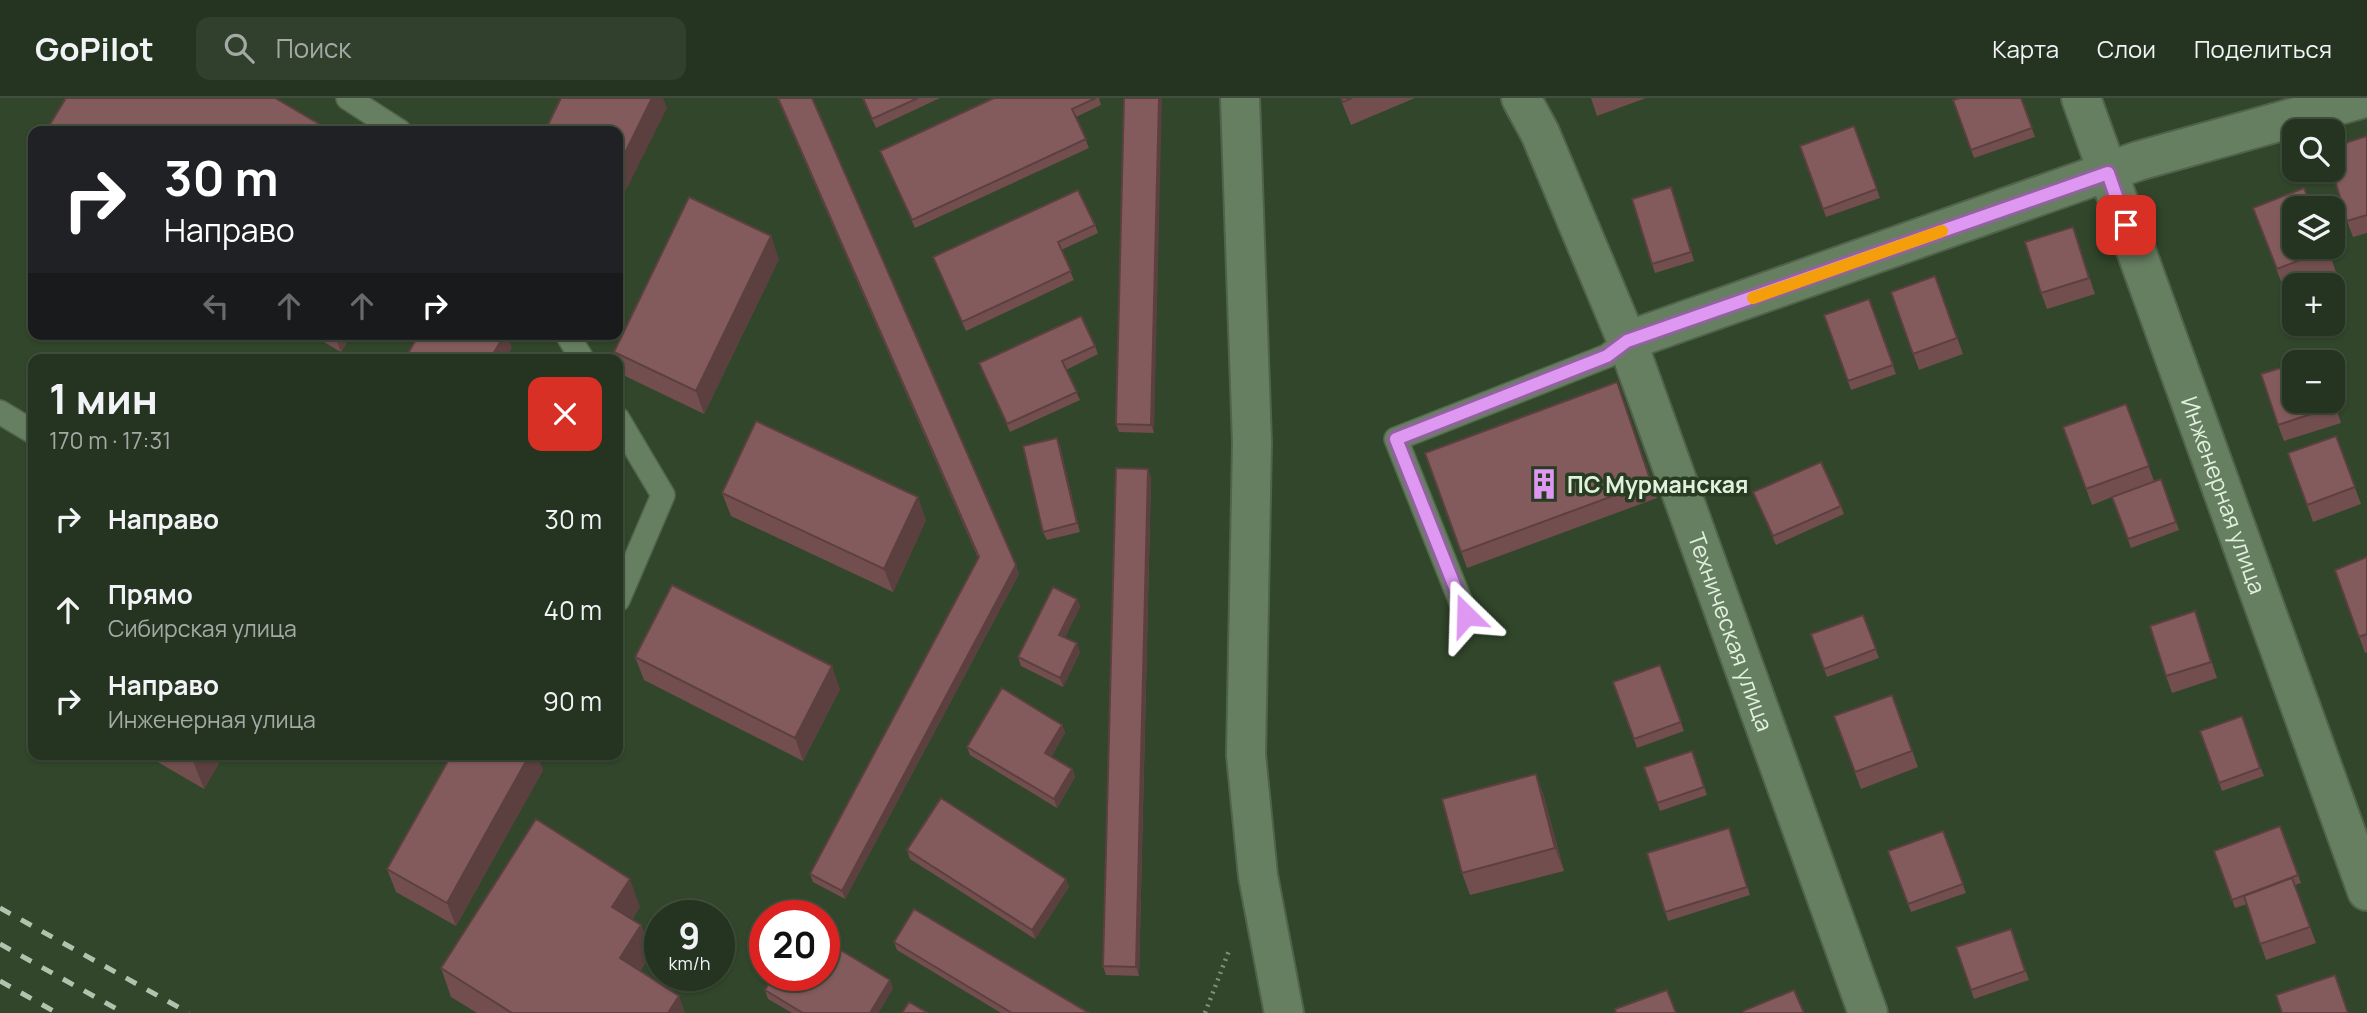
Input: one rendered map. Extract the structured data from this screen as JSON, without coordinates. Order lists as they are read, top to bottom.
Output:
{
  "streets": {
    "street": ["Инженерная улица", "Техническая улица"]
  },
  "places": {
    "building": ["ПС Мурманская"]
  },
  "page": {
    "header": "GoPilot",
    "search": "Поиск",
    "nav": ["Карта", "Слои", "Поделиться"],
    "map_buttons": ["+", "−"],
    "turn": ["30 m", "Направо"],
    "heading": ["1 мин", "170 m · 17:31"],
    "list": [
      {
        "name": "Направо",
        "value": "30 m"
      },
      {
        "name": "Прямо",
        "note": "Сибирская улица",
        "value": "40 m"
      },
      {
        "name": "Направо",
        "note": "Инженерная улица",
        "value": "90 m"
      }
    ],
    "speed": "9 km/h",
    "limit": "20"
  }
}
